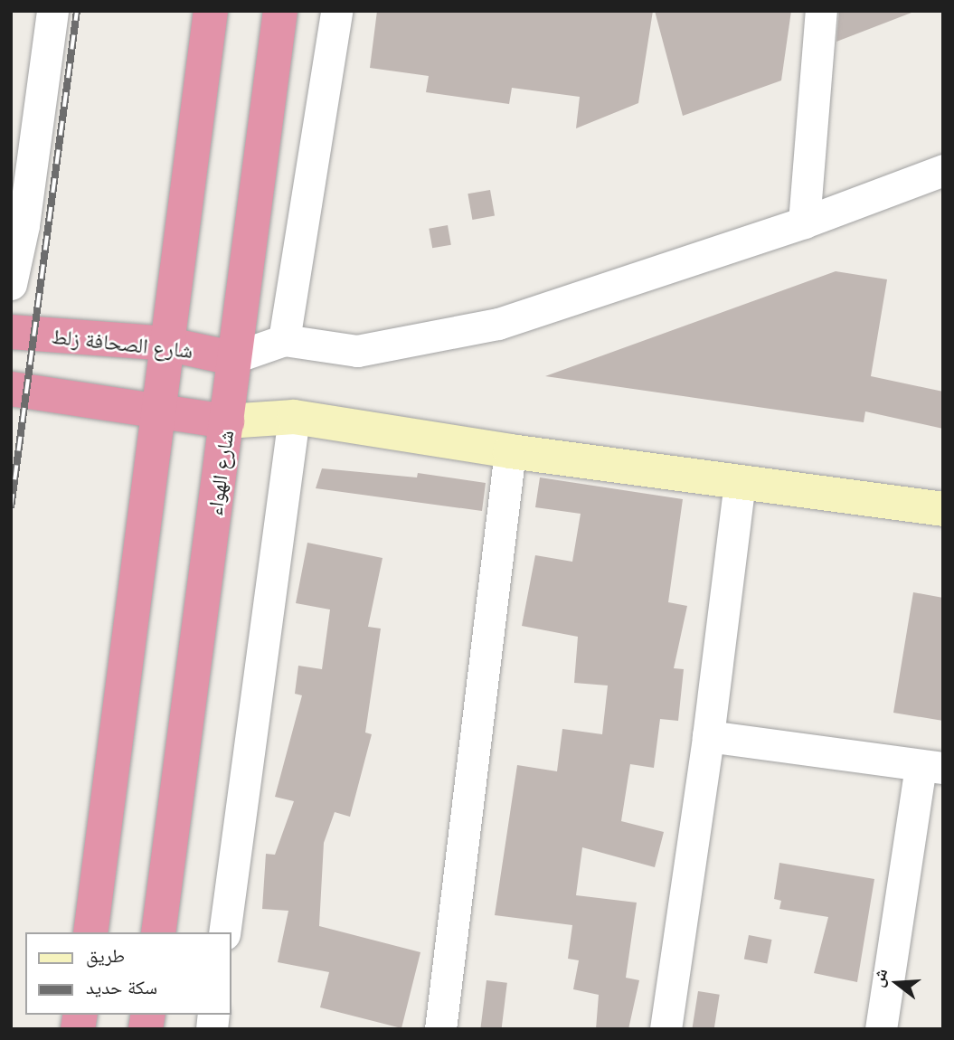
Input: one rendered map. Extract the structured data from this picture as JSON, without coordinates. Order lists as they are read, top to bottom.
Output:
{
  "streets": {
    "highway": ["شارع الصحافة زلط", "شارع الهواء"]
  },
  "crossings": [
    ["شارع الصحافة زلط", "شارع الهواء"]
  ],
  "legend": ["طريق", "سكة حديد"],
  "north": "left"
}
